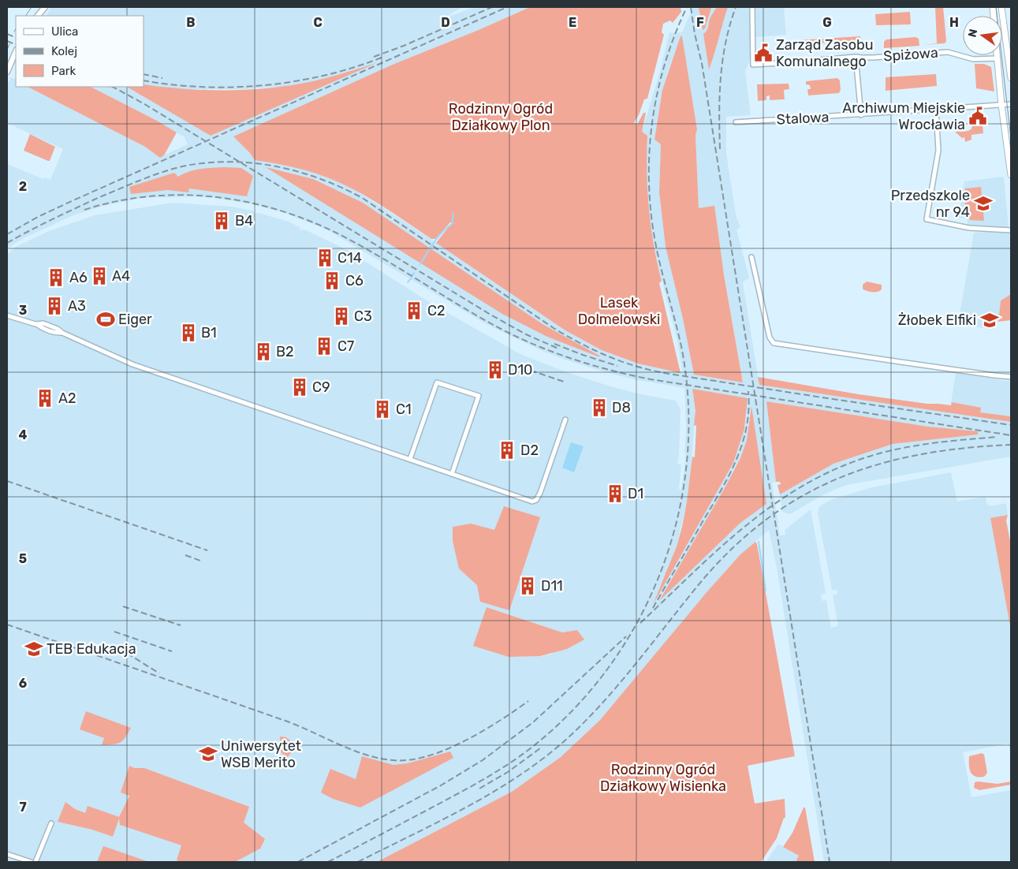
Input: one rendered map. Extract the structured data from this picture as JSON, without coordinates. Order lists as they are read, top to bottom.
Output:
{
  "streets": {
    "street": ["Spiżowa", "Stalowa"]
  },
  "parks": ["Rodzinny Ogród Działkowy Plon", "Lasek Dolmelowski", "Rodzinny Ogród Działkowy Wisienka"],
  "places": {
    "public building": ["Zarząd Zasobu Komunalnego", "Archiwum Miejskie Wrocławia"],
    "school or university": [
      "Przedszkole nr 94",
      "Żłobek Elfiki",
      "TEB Edukacja",
      "Uniwersytet WSB Merito"
    ],
    "building": [
      "B4",
      "C14",
      "A4",
      "A6",
      "C6",
      "A3",
      "C2",
      "C3",
      "B1",
      "C7",
      "B2",
      "D10",
      "C9",
      "A2",
      "D8",
      "C1",
      "D2",
      "D1",
      "D11"
    ],
    "sports": ["Eiger"]
  },
  "legend": ["Ulica", "Kolej", "Park"],
  "north": "left",
  "grid": {
    "columns": [
      "B",
      "C",
      "D",
      "E",
      "F",
      "G",
      "H"
    ],
    "rows": [
      "2",
      "3",
      "4",
      "5",
      "6",
      "7"
    ]
  }
}
